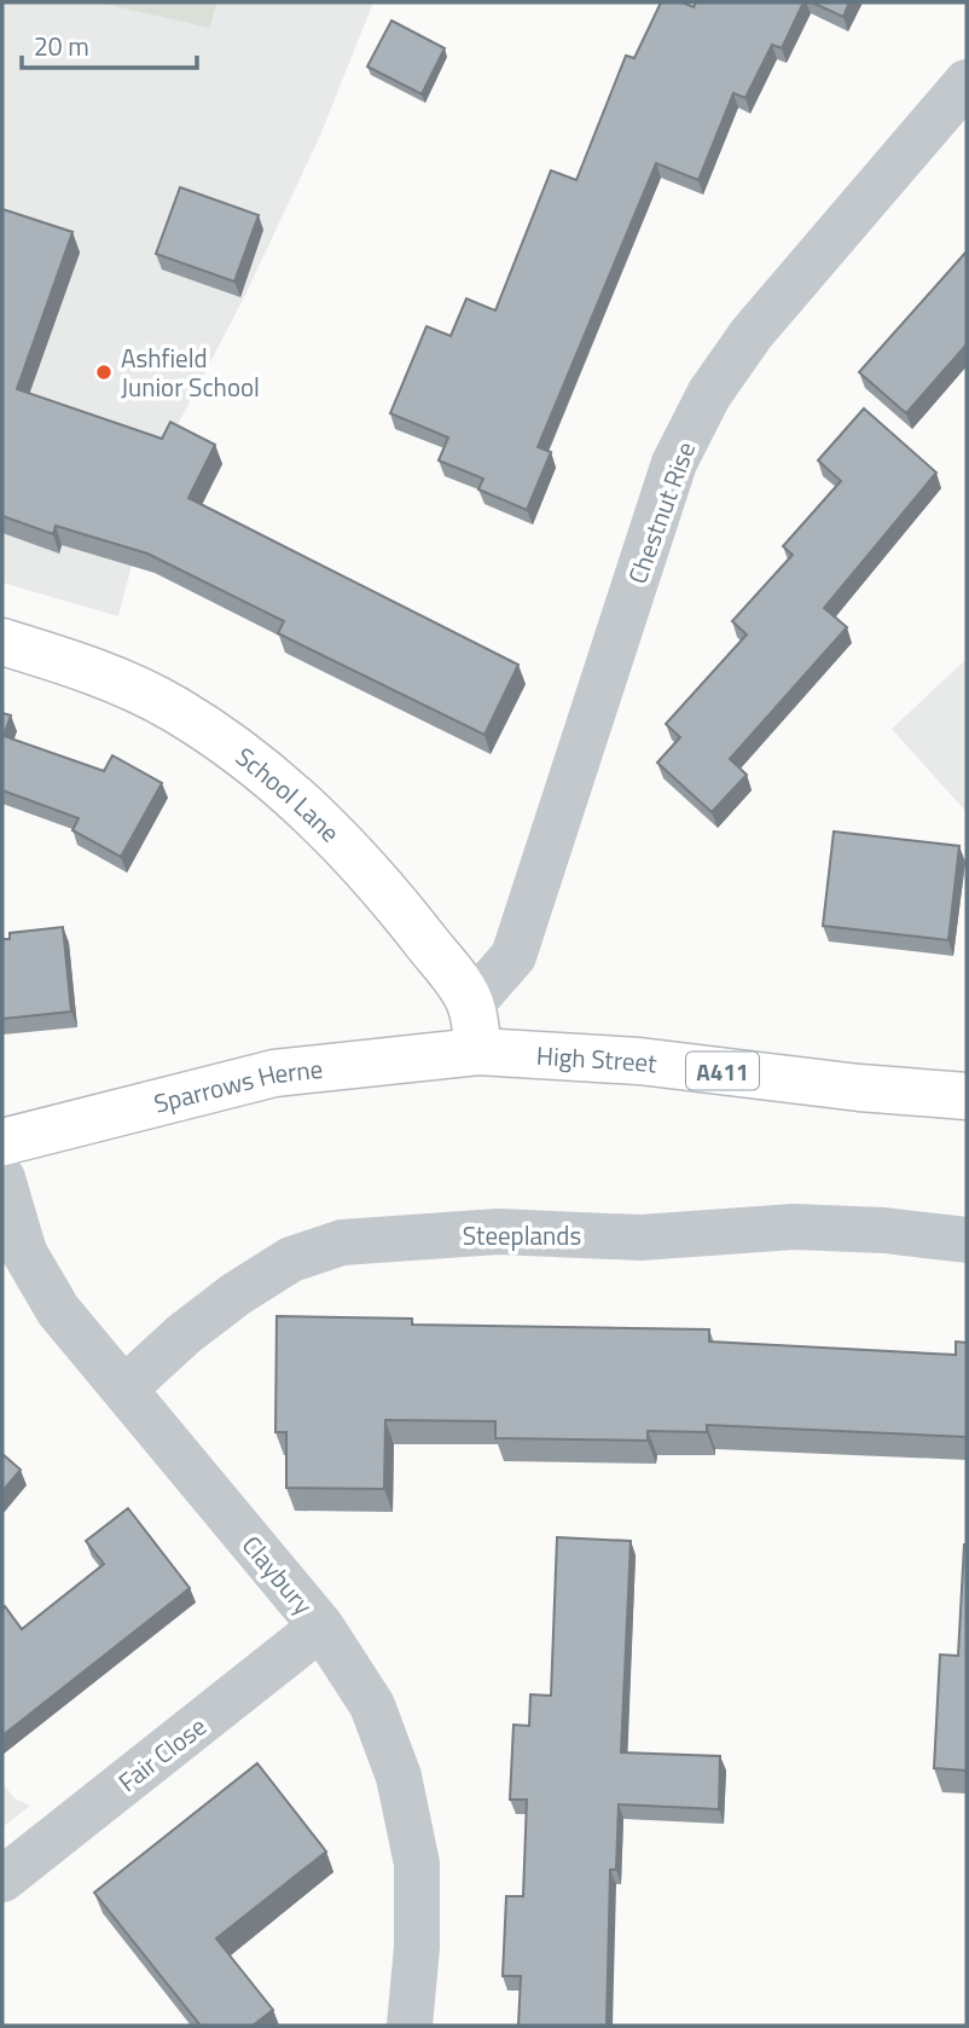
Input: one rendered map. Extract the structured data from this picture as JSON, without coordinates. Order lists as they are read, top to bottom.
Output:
{
  "streets": {
    "main road": [
      "School Lane",
      "High Street",
      "A411",
      "Sparrows Herne"
    ],
    "street": [
      "Chestnut Rise",
      "Steeplands",
      "Claybury",
      "Fair Close"
    ]
  },
  "crossings": [
    ["Chestnut Rise", "School Lane"],
    ["School Lane", "High Street"],
    ["School Lane", "Sparrows Herne"],
    ["High Street", "Sparrows Herne"],
    ["Steeplands", "Claybury"],
    ["Claybury", "Fair Close"]
  ],
  "places": ["Ashfield Junior School"],
  "scale_bar": "20 m"
}
